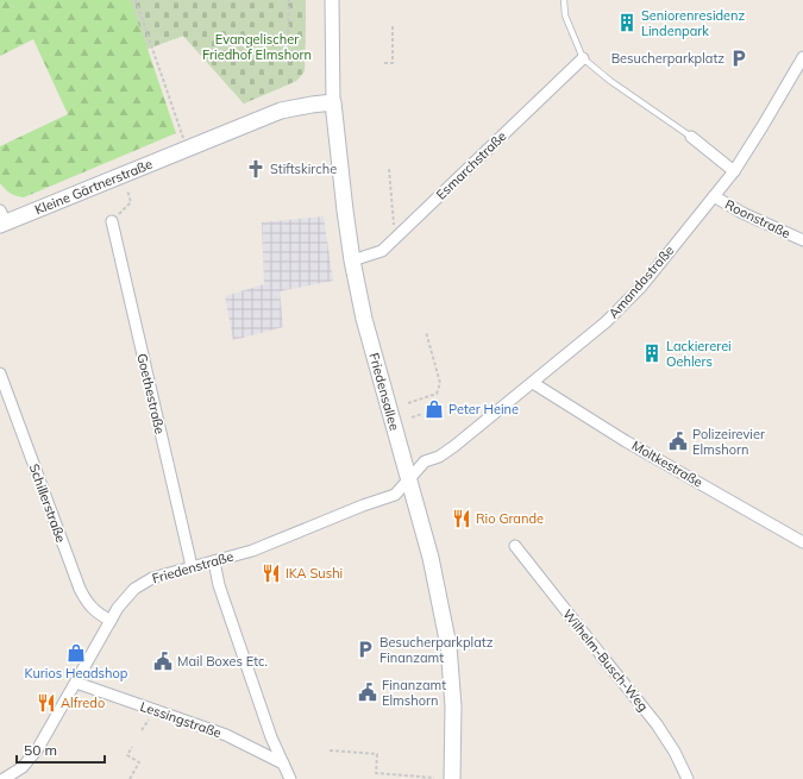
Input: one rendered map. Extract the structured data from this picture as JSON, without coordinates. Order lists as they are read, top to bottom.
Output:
{
  "streets": {
    "main road": ["Kleine Gärtnerstraße", "Friedensallee"],
    "street": [
      "Esmarchstraße",
      "Roonstraße",
      "Amandastraße",
      "Goethestraße",
      "Moltkestraße",
      "Schillerstraße",
      "Friedenstraße",
      "Wilhelm-Busch-Weg",
      "Lessingstraße"
    ]
  },
  "crossings": [
    ["Esmarchstraße", "Friedensallee"],
    ["Kleine Gärtnerstraße", "Friedensallee"],
    ["Roonstraße", "Amandastraße"],
    ["Amandastraße", "Friedensallee"],
    ["Amandastraße", "Moltkestraße"],
    ["Amandastraße", "Friedenstraße"],
    ["Friedensallee", "Friedenstraße"],
    ["Goethestraße", "Friedenstraße"],
    ["Schillerstraße", "Friedenstraße"],
    ["Friedenstraße", "Lessingstraße"]
  ],
  "parks": ["Evangelischer Friedhof Elmshorn"],
  "places": {
    "building": ["Seniorenresidenz Lindenpark", "Lackiererei Oehlers"],
    "parking": ["Besucherparkplatz", "Besucherparkplatz Finanzamt"],
    "church": ["Stiftskirche"],
    "shop": ["Peter Heine", "Kurios Headshop"],
    "public building": ["Polizeirevier Elmshorn", "Mail Boxes Etc.", "Finanzamt Elmshorn"],
    "restaurant": ["Rio Grande", "IKA Sushi", "Alfredo"]
  },
  "scale_bar": "50 m"
}
